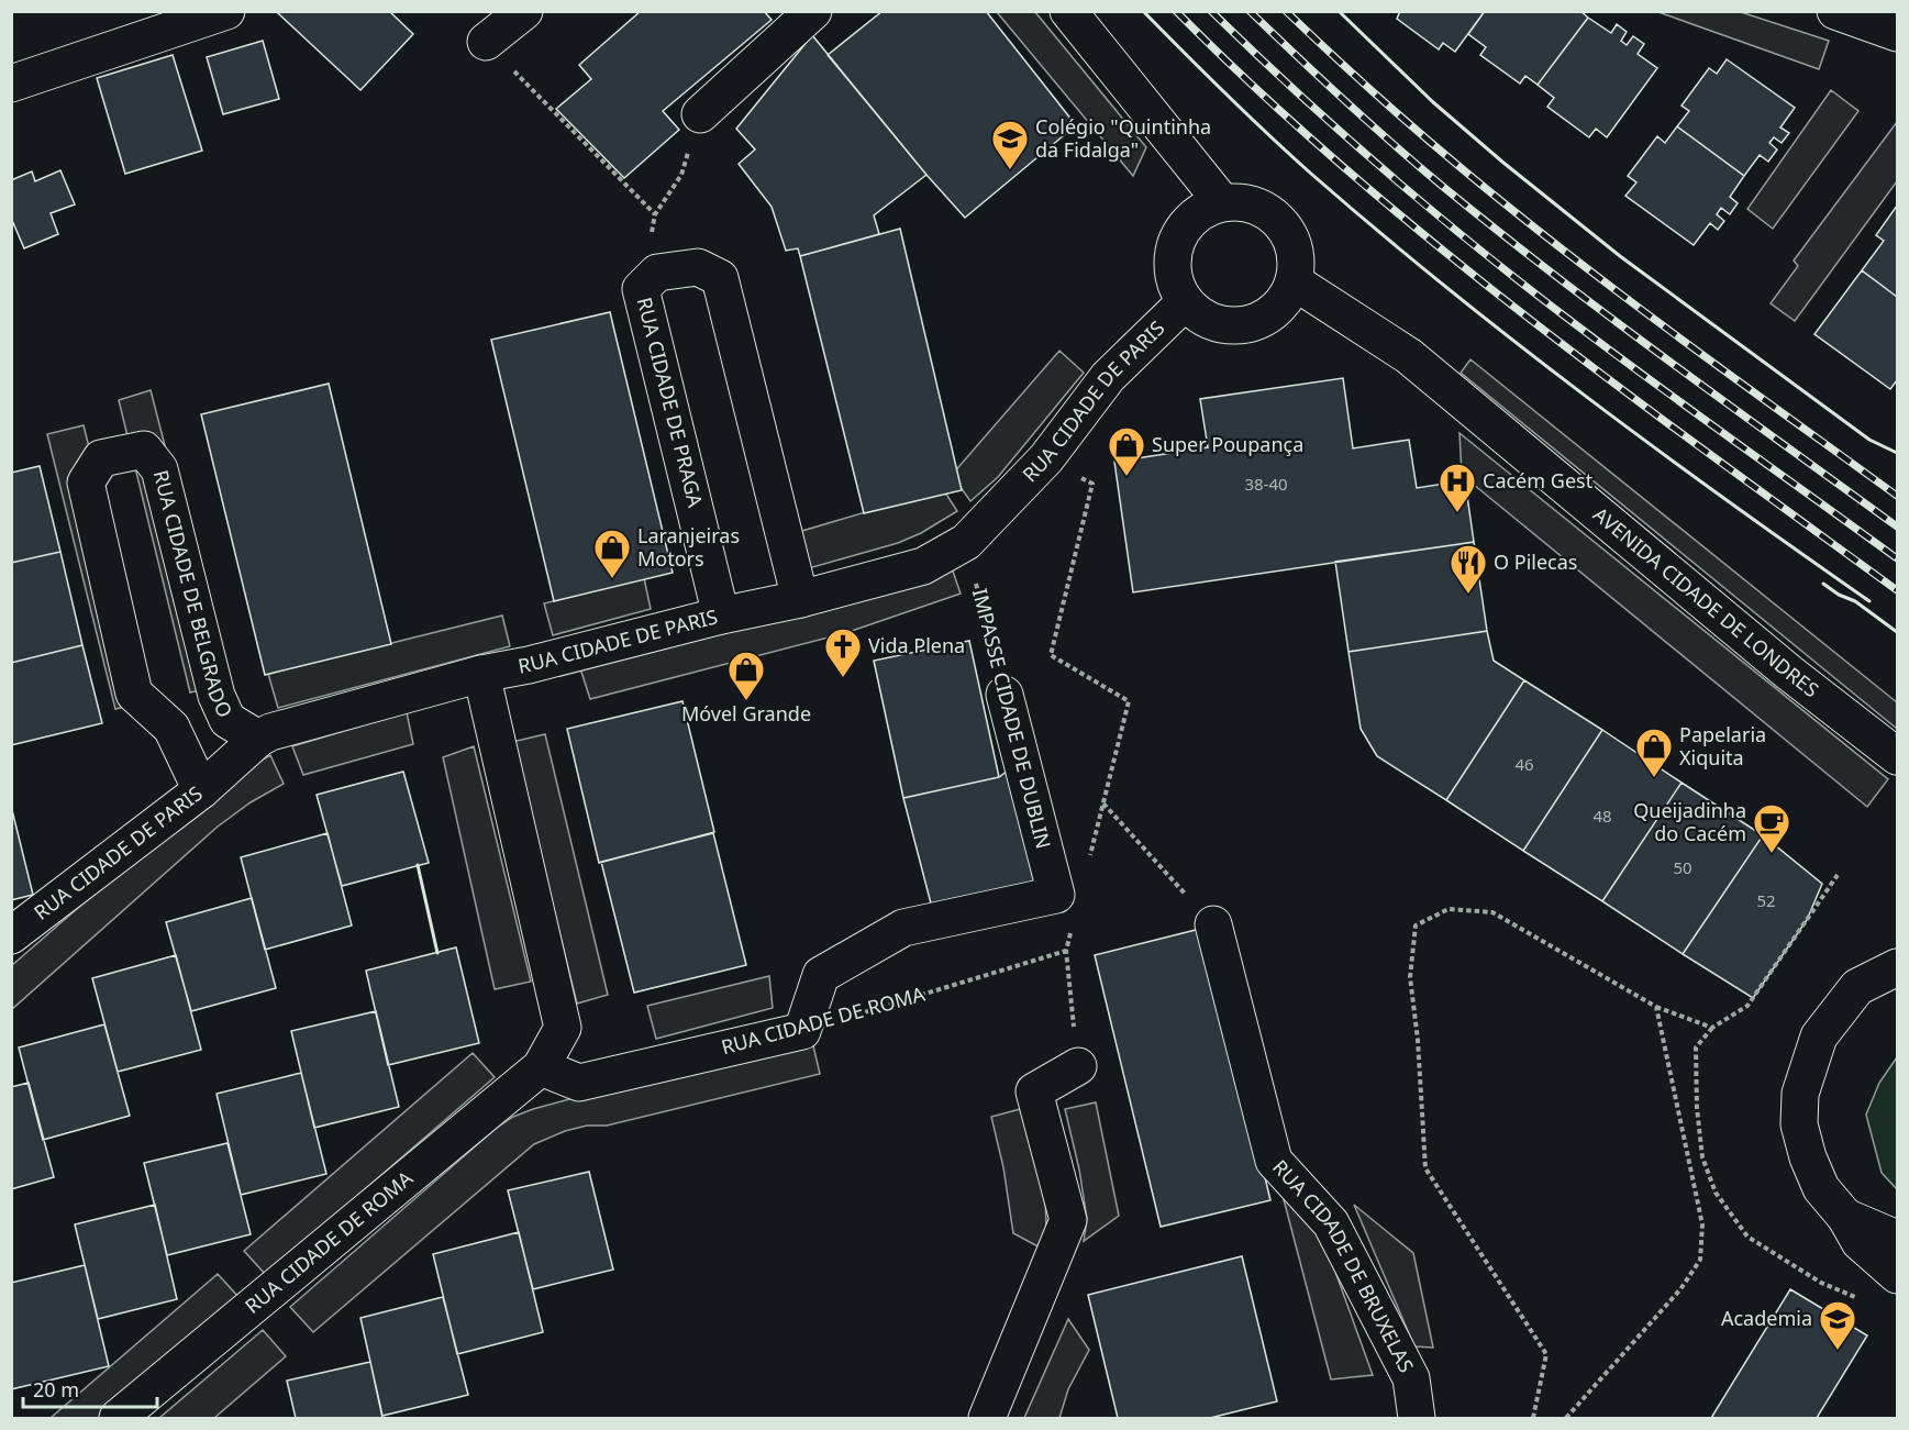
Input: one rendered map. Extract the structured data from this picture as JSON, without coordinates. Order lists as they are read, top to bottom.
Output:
{
  "streets": {
    "street": [
      "RUA CIDADE DE PRAGA",
      "RUA CIDADE DE PARIS",
      "RUA CIDADE DE BELGRADO",
      "AVENIDA CIDADE DE LONDRES",
      "IMPASSE CIDADE DE DUBLIN",
      "RUA CIDADE DE ROMA",
      "RUA CIDADE DE BRUXELAS"
    ]
  },
  "crossings": [
    ["RUA CIDADE DE PRAGA", "RUA CIDADE DE PARIS"],
    ["RUA CIDADE DE PARIS", "RUA CIDADE DE BELGRADO"],
    ["RUA CIDADE DE PARIS", "AVENIDA CIDADE DE LONDRES"],
    ["RUA CIDADE DE PARIS", "IMPASSE CIDADE DE DUBLIN"],
    ["RUA CIDADE DE PARIS", "RUA CIDADE DE ROMA"],
    ["IMPASSE CIDADE DE DUBLIN", "RUA CIDADE DE ROMA"]
  ],
  "places": {
    "school or university": ["Colégio \"Quintinha da Fidalga\"", "Academia"],
    "shop": [
      "Super Poupança",
      "Laranjeiras Motors",
      "Móvel Grande",
      "Papelaria Xiquita"
    ],
    "hospital": ["Cacém Gest"],
    "restaurant": ["O Pilecas"],
    "church": ["Vida Plena"],
    "cafe": ["Queijadinha do Cacém"]
  },
  "house_numbers": [
    "38-40",
    "46",
    "48",
    "50",
    "52"
  ],
  "scale_bar": "20 m"
}
